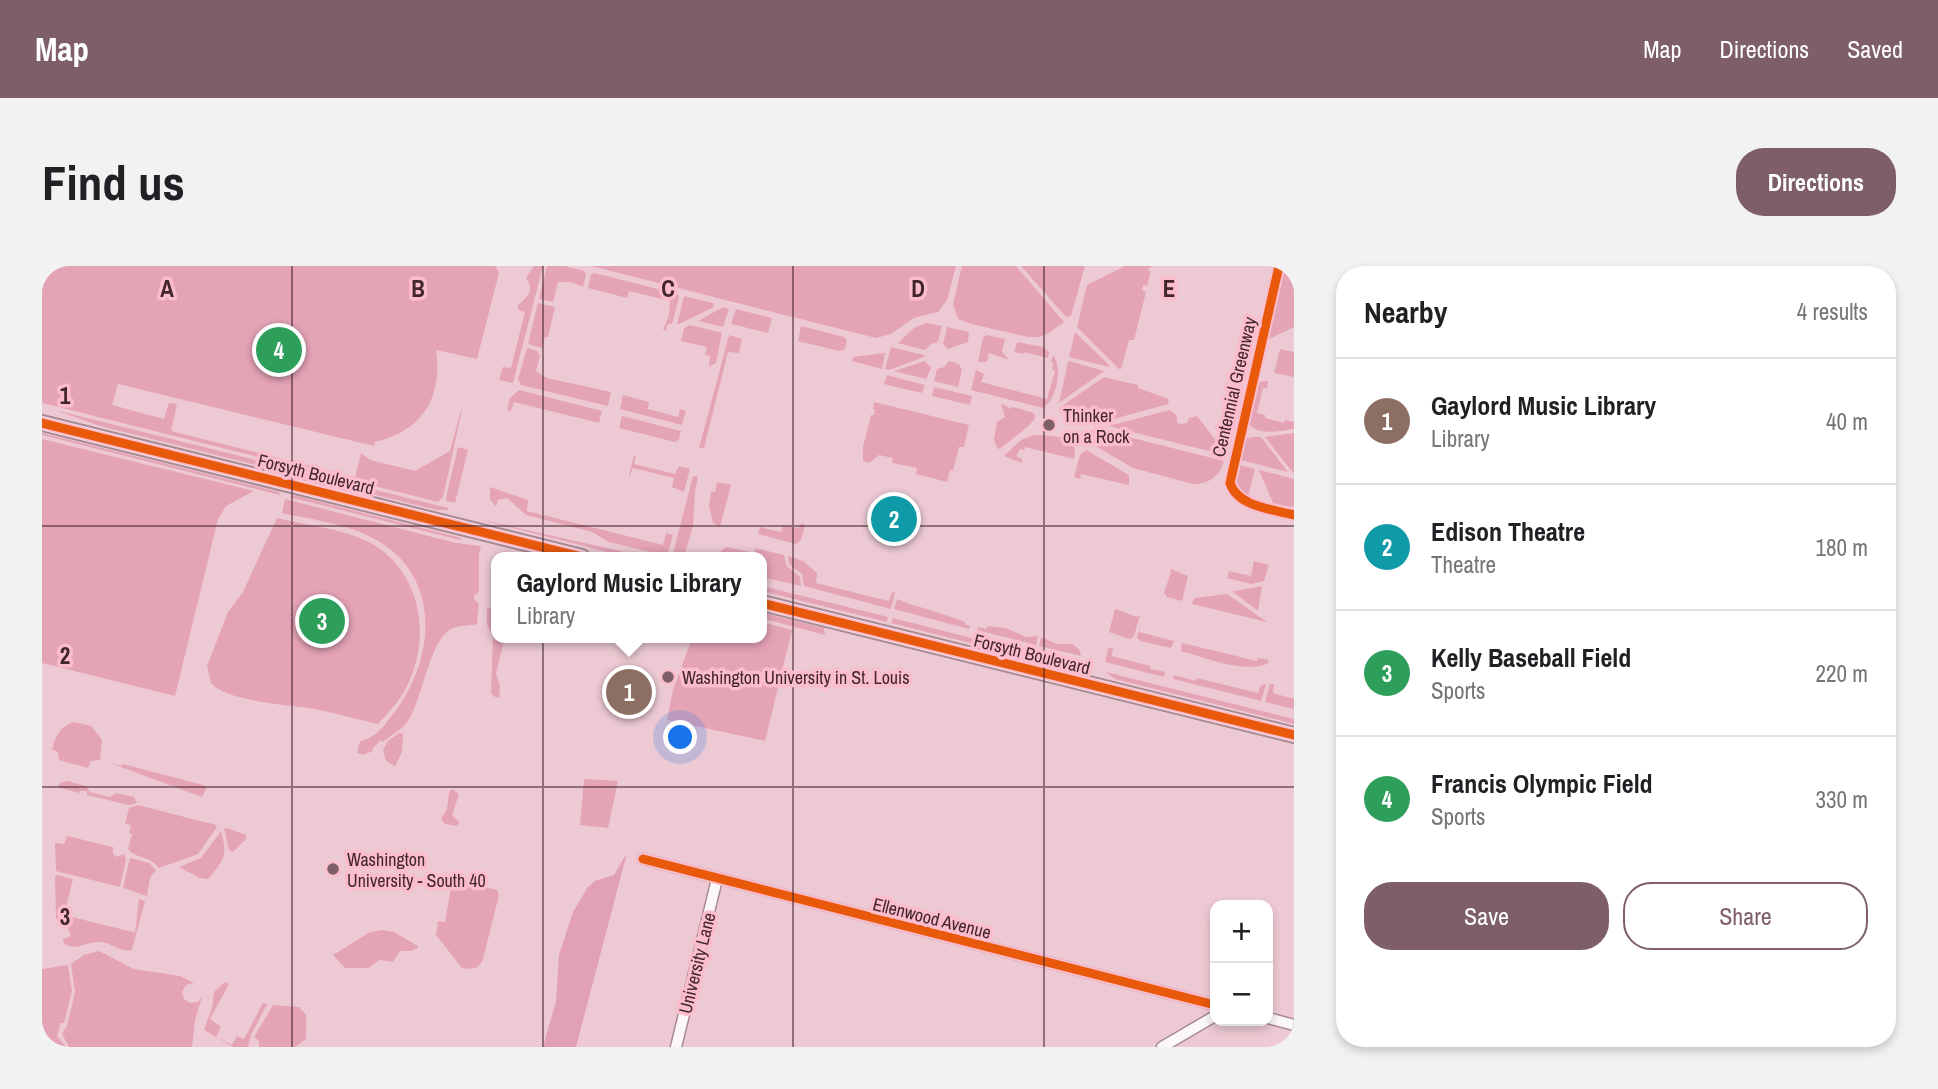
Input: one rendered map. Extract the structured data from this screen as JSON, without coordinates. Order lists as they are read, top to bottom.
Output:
{
  "streets": {
    "main road": ["Forsyth Boulevard"],
    "street": ["Ellenwood Avenue", "University Lane"],
    "cycle path": ["Centennial Greenway"]
  },
  "crossings": [
    ["Ellenwood Avenue", "University Lane"]
  ],
  "places": ["Thinker on a Rock", "Washington University in St. Louis", "Washington University - South 40"],
  "page": {
    "header": "Map",
    "nav": ["Map", "Directions", "Saved"],
    "buttons": [
      "Directions",
      ["Save", "Share"]
    ],
    "title": "Find us",
    "heading": ["Nearby", "4 results"],
    "pins": [
      "4",
      "2",
      "3",
      "1"
    ],
    "list": [
      {
        "mark": "1",
        "name": "Gaylord Music Library",
        "note": "Library",
        "value": "40 m"
      },
      {
        "mark": "2",
        "name": "Edison Theatre",
        "note": "Theatre",
        "value": "180 m"
      },
      {
        "mark": "3",
        "name": "Kelly Baseball Field",
        "note": "Sports",
        "value": "220 m"
      },
      {
        "mark": "4",
        "name": "Francis Olympic Field",
        "note": "Sports",
        "value": "330 m"
      }
    ],
    "popup": ["Gaylord Music Library", "Library"],
    "map_buttons": ["+", "−"]
  },
  "grid": {
    "columns": [
      "A",
      "B",
      "C",
      "D",
      "E"
    ],
    "rows": ["1", "2", "3"]
  }
}
